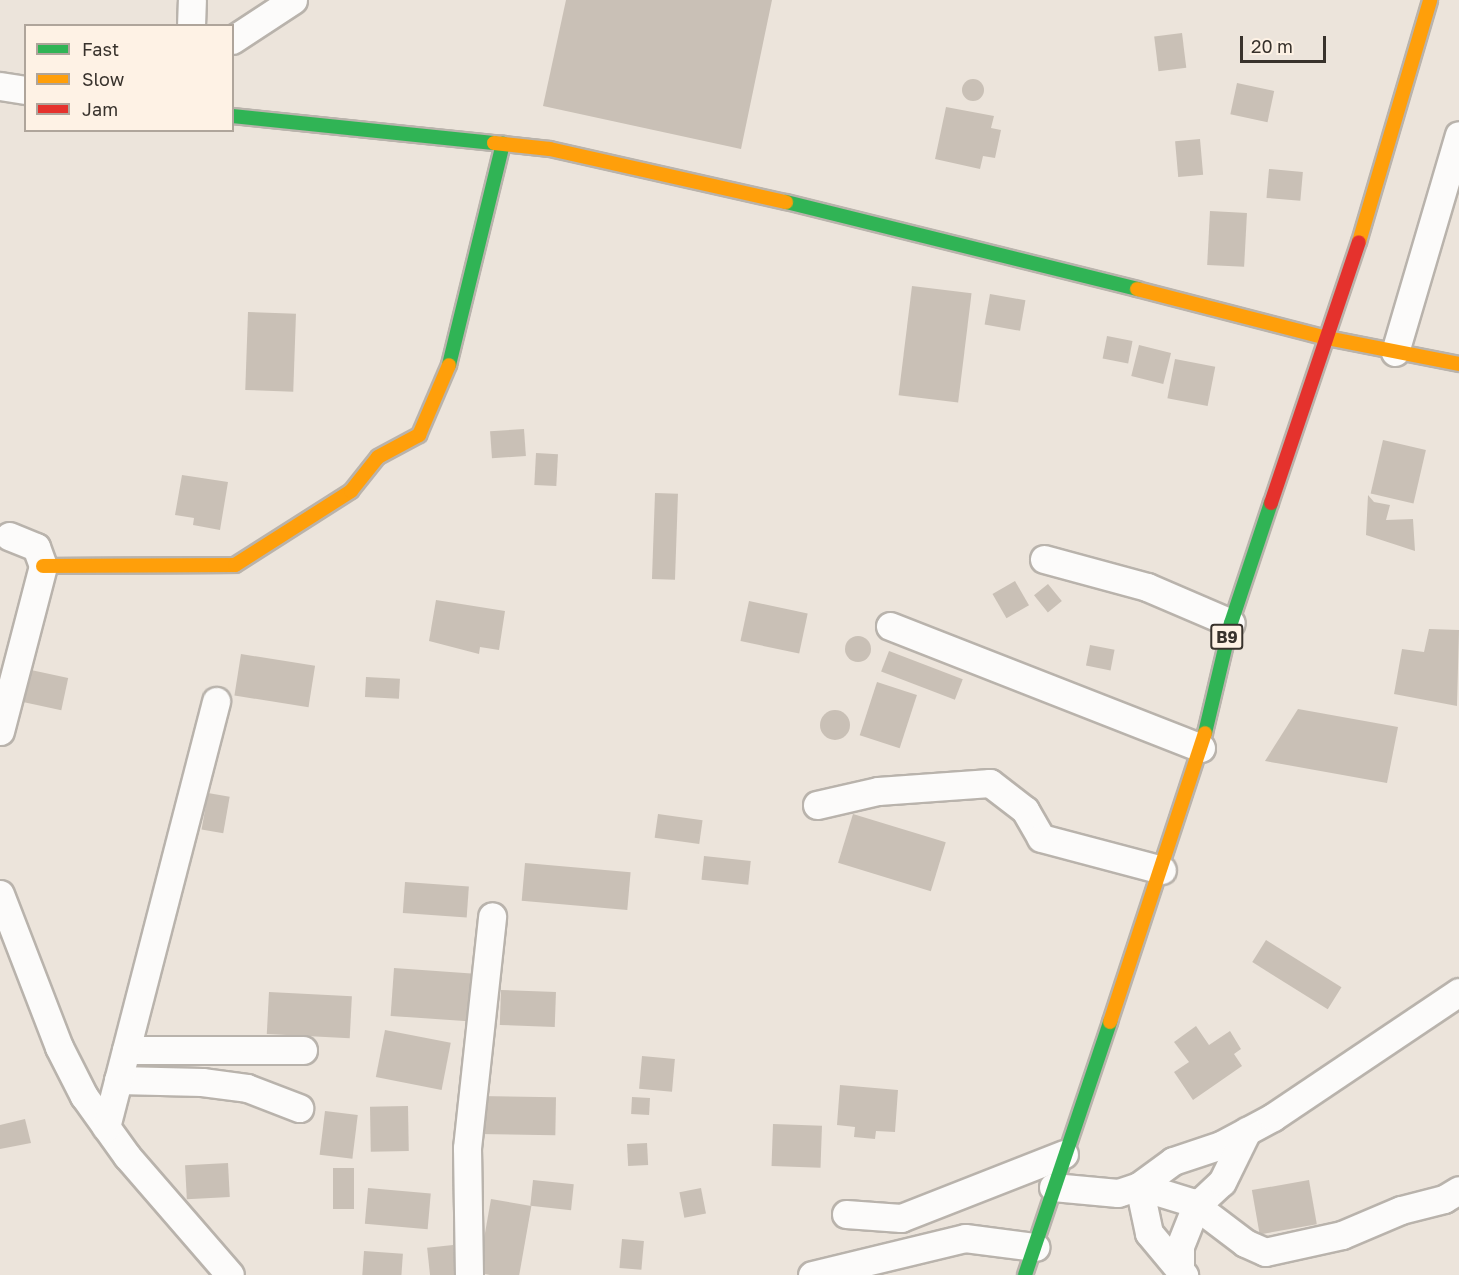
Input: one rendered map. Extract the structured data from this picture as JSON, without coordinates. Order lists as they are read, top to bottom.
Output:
{
  "streets": {
    "main road": ["B9"]
  },
  "legend": ["Fast", "Slow", "Jam"],
  "scale_bar": "20 m"
}
